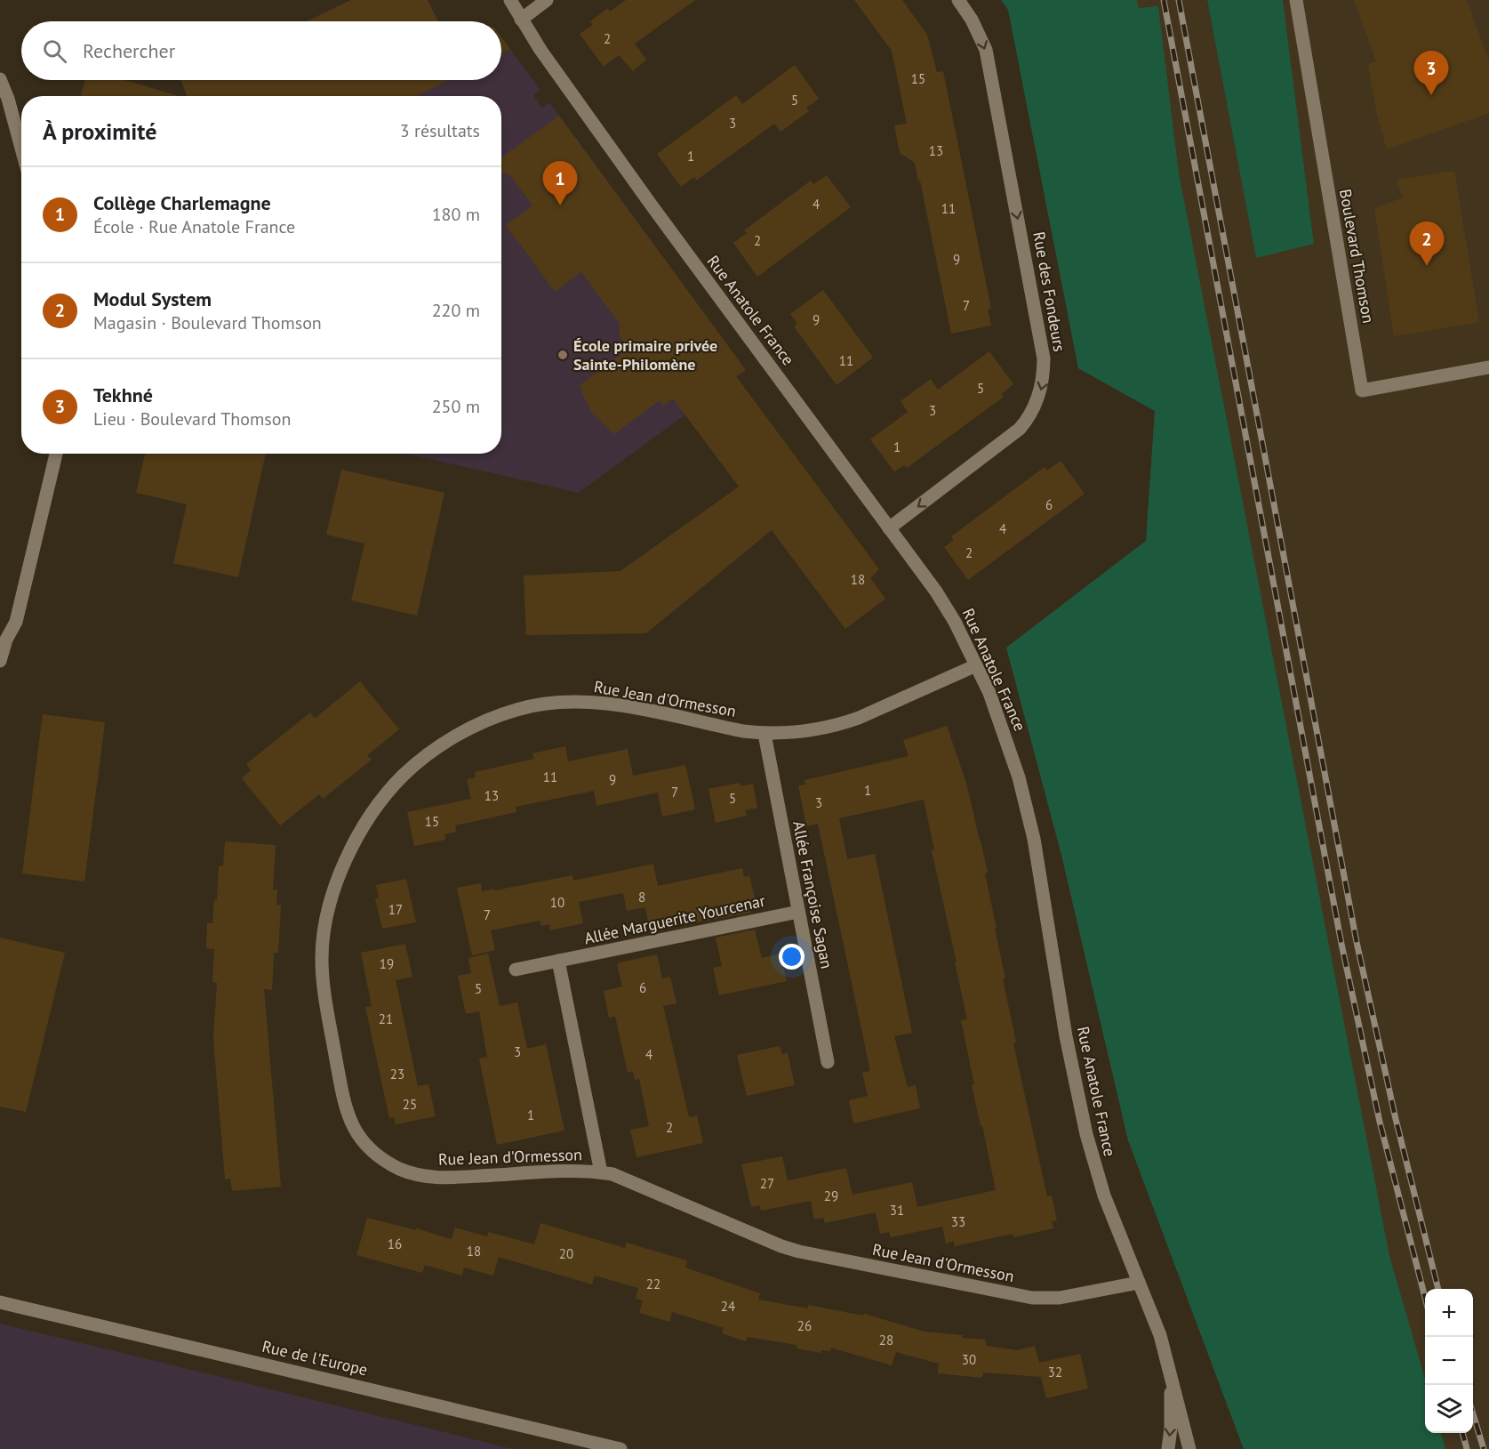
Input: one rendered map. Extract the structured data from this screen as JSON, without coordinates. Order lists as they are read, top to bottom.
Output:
{
  "streets": {
    "street": [
      "Boulevard Thomson",
      "Rue des Fondeurs",
      "Rue Anatole France",
      "Rue Jean d'Ormesson",
      "Allée Françoise Sagan",
      "Allée Marguerite Yourcenar",
      "Rue de l'Europe"
    ]
  },
  "crossings": [
    ["Rue des Fondeurs", "Rue Anatole France"],
    ["Rue Anatole France", "Rue Jean d'Ormesson"],
    ["Rue Jean d'Ormesson", "Allée Françoise Sagan"],
    ["Allée Françoise Sagan", "Allée Marguerite Yourcenar"]
  ],
  "one_way": ["Rue des Fondeurs"],
  "places": ["École primaire privée Sainte-Philomène"],
  "house_numbers": [
    "2",
    "15",
    "5",
    "3",
    "13",
    "1",
    "4",
    "11",
    "2",
    "9",
    "7",
    "9",
    "11",
    "5",
    "3",
    "1",
    "6",
    "4",
    "2",
    "18",
    "11",
    "9",
    "1",
    "7",
    "13",
    "5",
    "3",
    "15",
    "8",
    "10",
    "17",
    "7",
    "19",
    "6",
    "5",
    "21",
    "3",
    "4",
    "23",
    "25",
    "1",
    "2",
    "27",
    "29",
    "31",
    "33",
    "16",
    "18",
    "20",
    "22",
    "24",
    "26",
    "28",
    "30",
    "32"
  ],
  "page": {
    "search": "Rechercher",
    "pins": ["3", "1", "2"],
    "heading": ["À proximité", "3 résultats"],
    "list": [
      {
        "mark": "1",
        "name": "Collège Charlemagne",
        "note": "École · Rue Anatole France",
        "value": "180 m"
      },
      {
        "mark": "2",
        "name": "Modul System",
        "note": "Magasin · Boulevard Thomson",
        "value": "220 m"
      },
      {
        "mark": "3",
        "name": "Tekhné",
        "note": "Lieu · Boulevard Thomson",
        "value": "250 m"
      }
    ],
    "map_buttons": ["+", "−"]
  }
}
